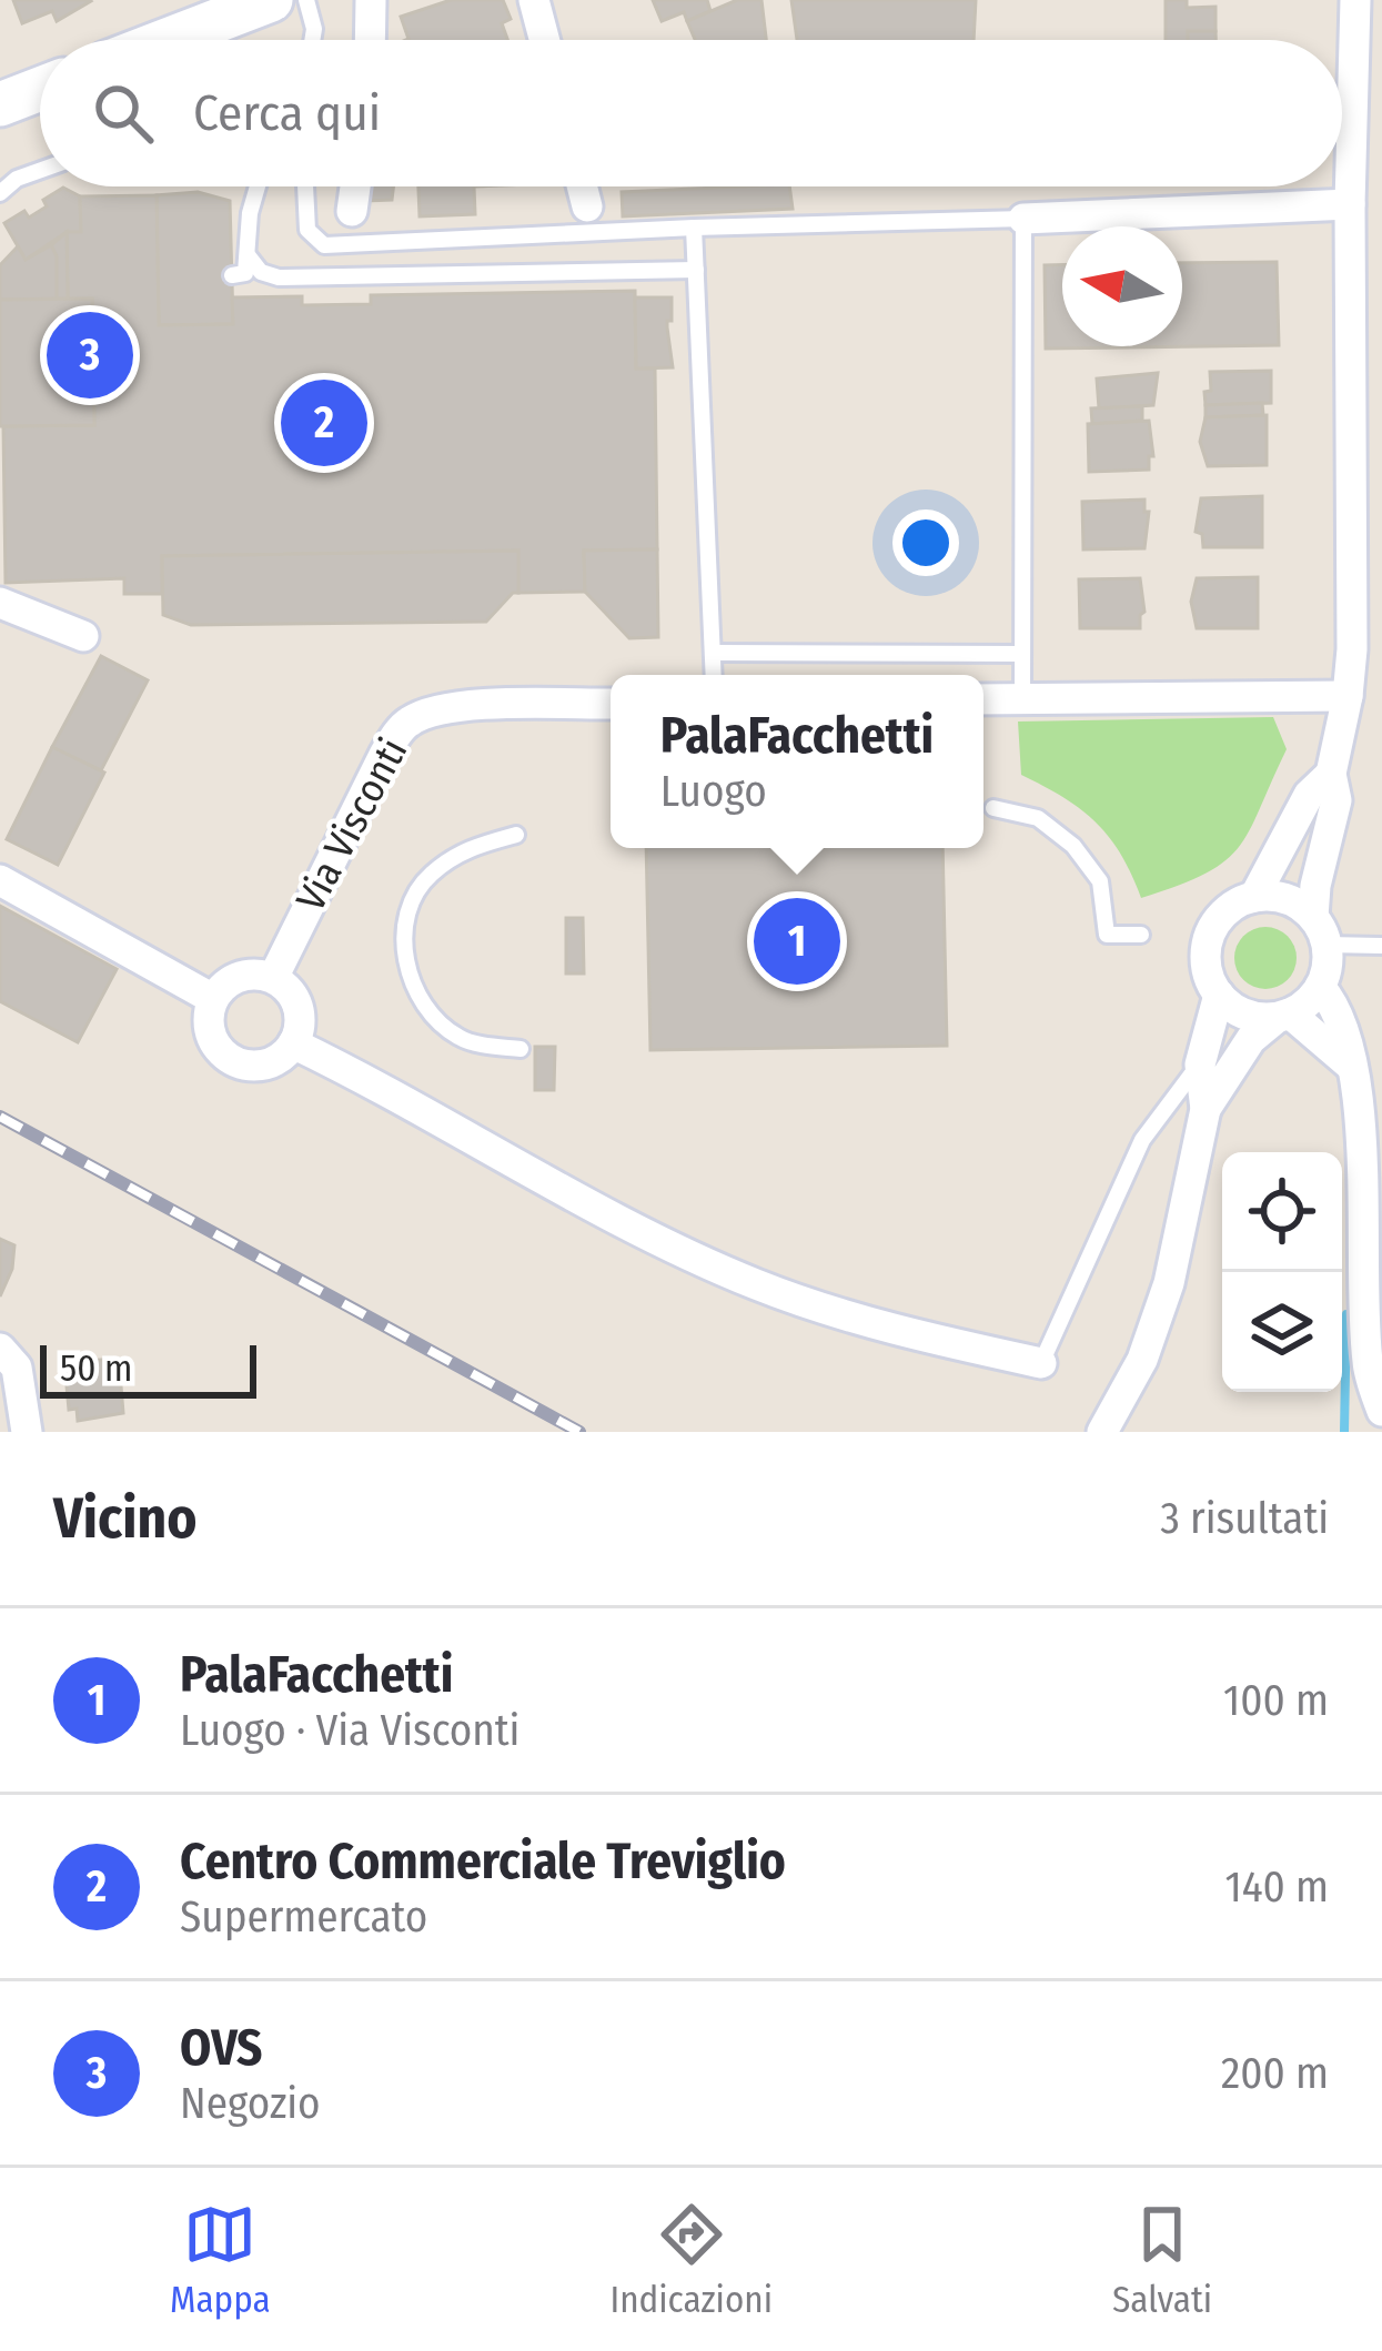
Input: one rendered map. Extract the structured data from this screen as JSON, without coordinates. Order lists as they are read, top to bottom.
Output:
{
  "streets": {
    "street": ["Via Visconti"]
  },
  "scale_bar": "50 m",
  "north": "left",
  "page": {
    "search": "Cerca qui",
    "pins": ["3", "2", "1"],
    "popup": ["PalaFacchetti", "Luogo"],
    "scale": "50 m",
    "heading": ["Vicino", "3 risultati"],
    "list": [
      {
        "mark": "1",
        "name": "PalaFacchetti",
        "note": "Luogo · Via Visconti",
        "value": "100 m"
      },
      {
        "mark": "2",
        "name": "Centro Commerciale Treviglio",
        "note": "Supermercato",
        "value": "140 m"
      },
      {
        "mark": "3",
        "name": "OVS",
        "note": "Negozio",
        "value": "200 m"
      }
    ],
    "nav": ["Mappa", "Indicazioni", "Salvati"]
  }
}
